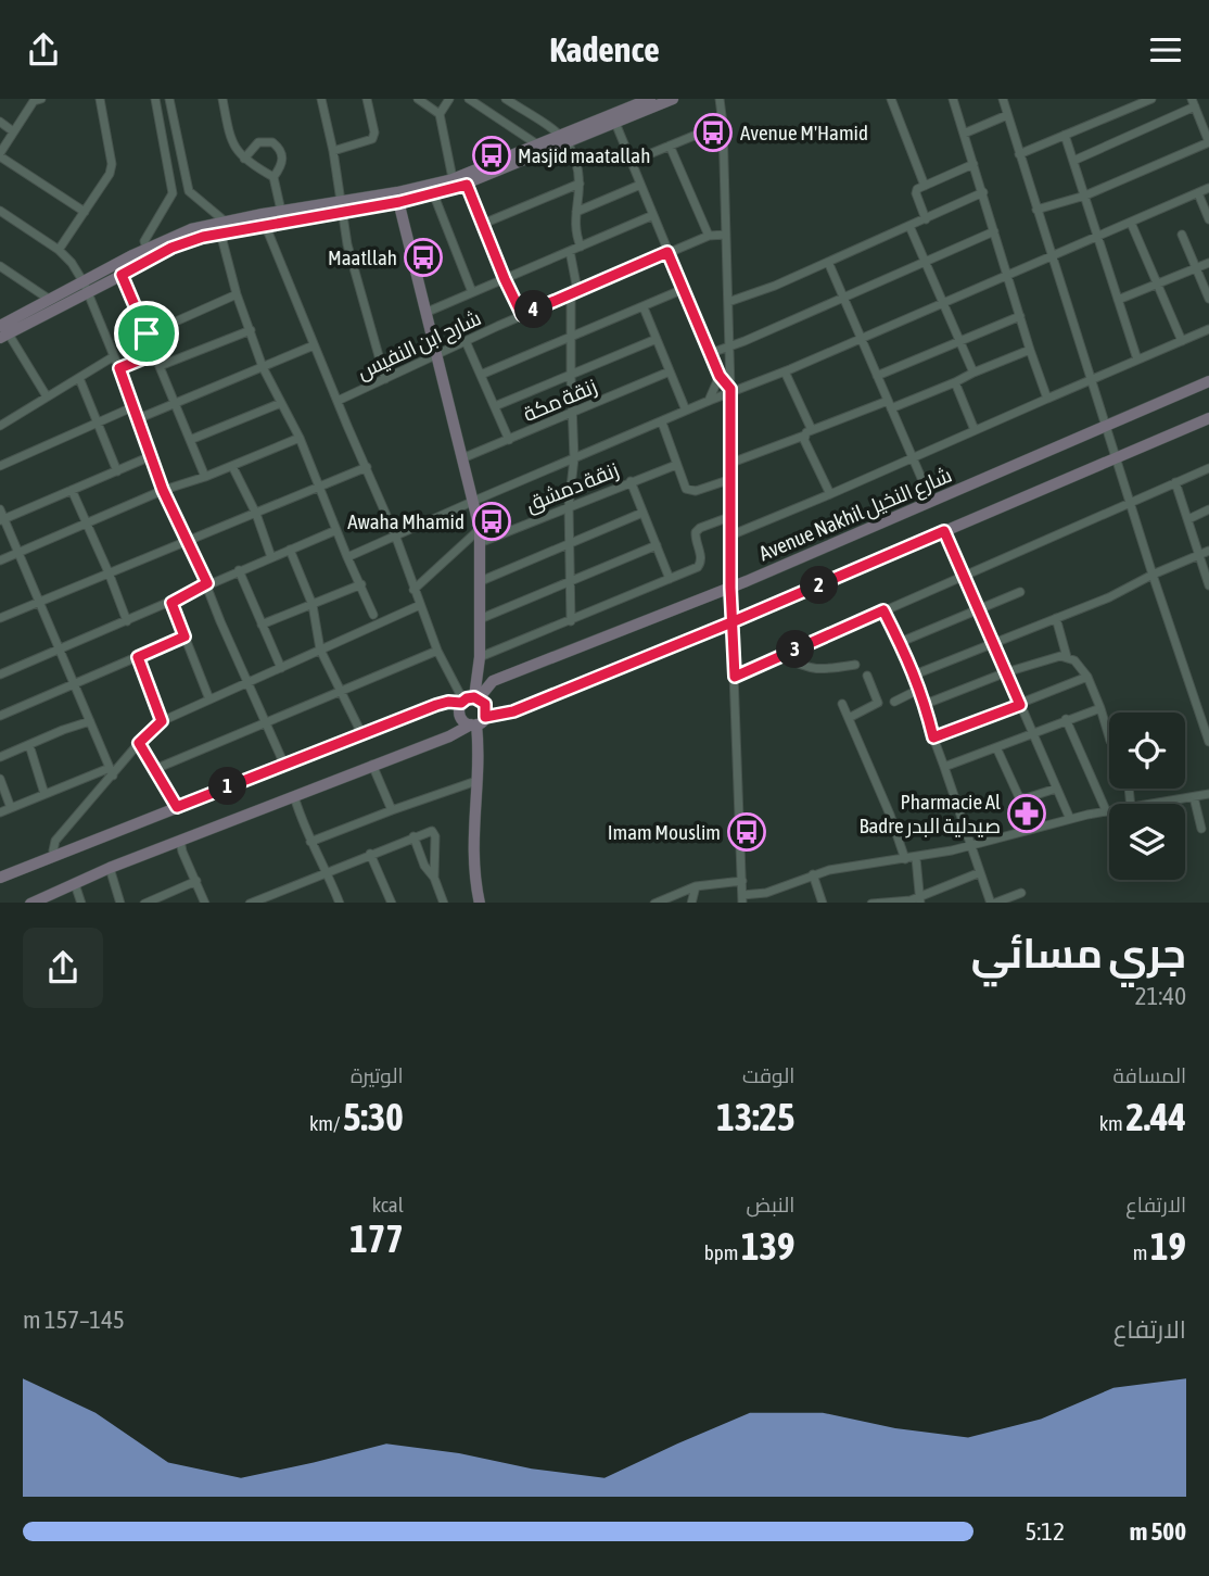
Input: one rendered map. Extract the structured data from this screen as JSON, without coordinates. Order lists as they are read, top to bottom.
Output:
{
  "streets": {
    "street": [
      "شارح ابن النفيس",
      "زنقة مكة",
      "زنقة دمشق",
      "Avenue Nakhil شارع النخيل"
    ]
  },
  "places": {
    "bus stop": [
      "Avenue M'Hamid",
      "Masjid maatallah",
      "Maatllah",
      "Awaha Mhamid",
      "Imam Mouslim"
    ],
    "pharmacy": ["Pharmacie Al Badre صيدلية البدر"]
  },
  "page": {
    "header": "Kadence",
    "pins": [
      "4",
      "2",
      "3",
      "1"
    ],
    "heading": ["جري مسائي", "21:40"],
    "stats": [
      ["المسافة", "2.44 km"],
      ["الوقت", "13:25"],
      ["الوتيرة", "5:30 /km"],
      ["الارتفاع", "19 m"],
      ["النبض", "139 bpm"],
      ["kcal", "177"]
    ],
    "chart": ["الارتفاع", "145–157 m"],
    "list": [
      {
        "name": "500 m",
        "note": "5:12"
      }
    ]
  }
}
